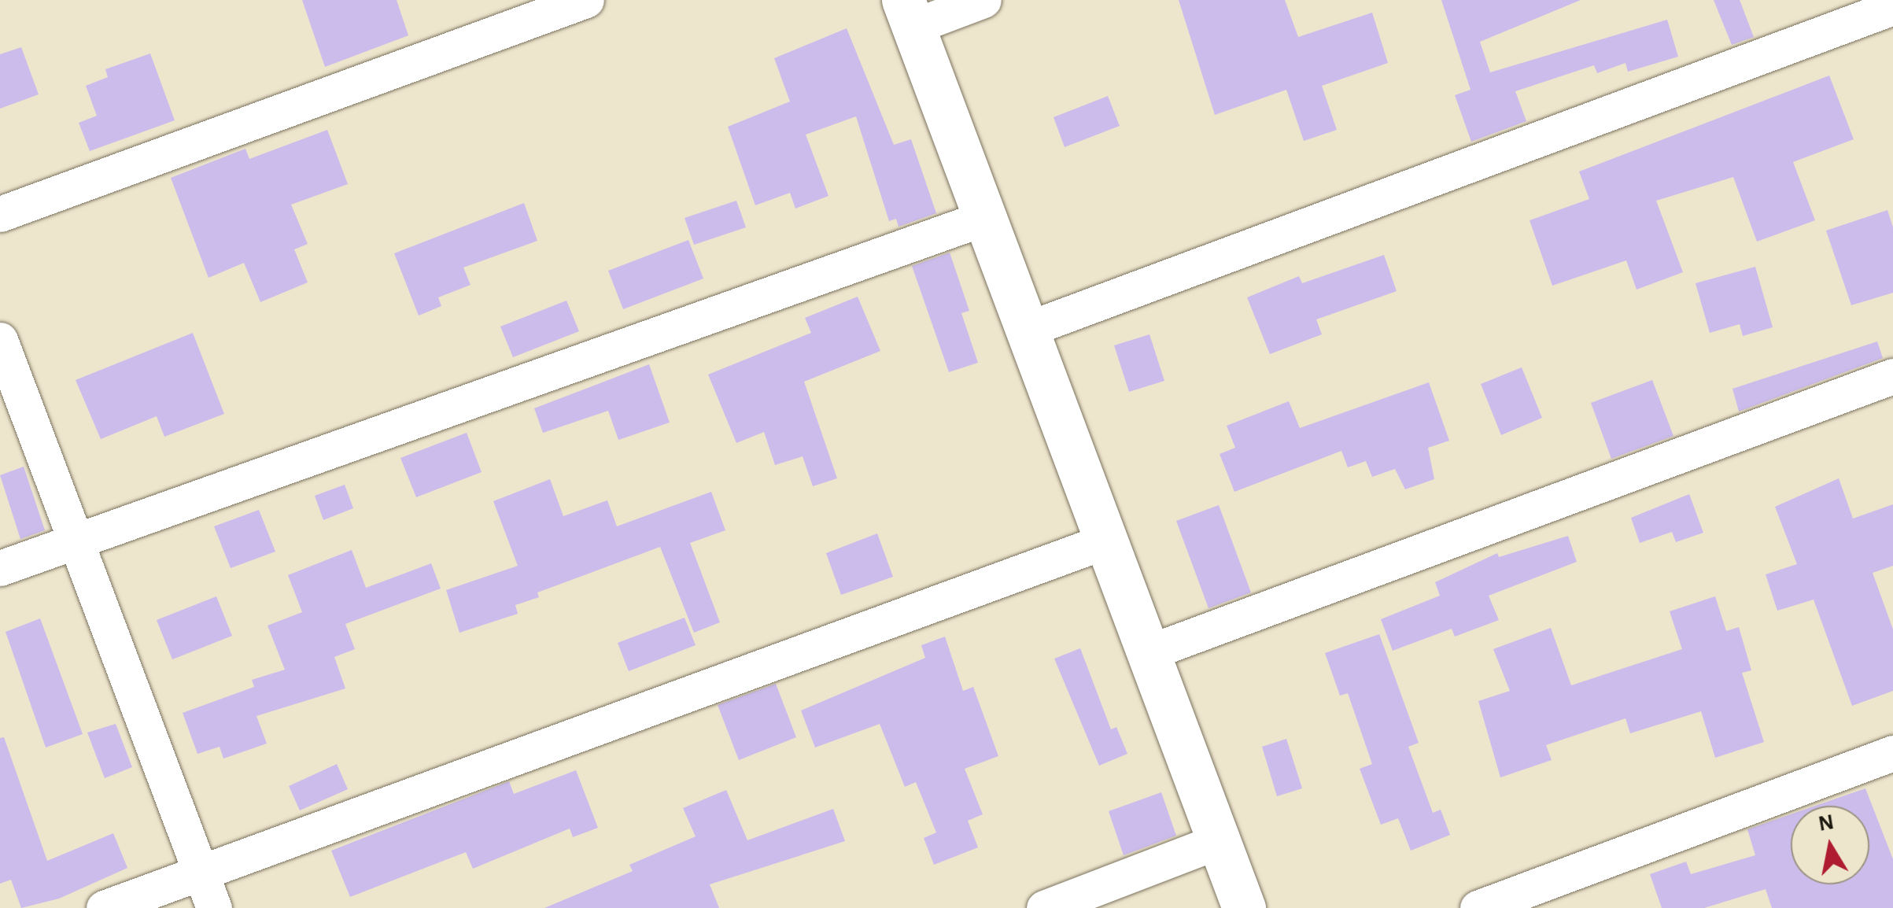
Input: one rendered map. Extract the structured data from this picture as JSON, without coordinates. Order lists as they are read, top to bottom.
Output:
{
  "north": "top"
}
